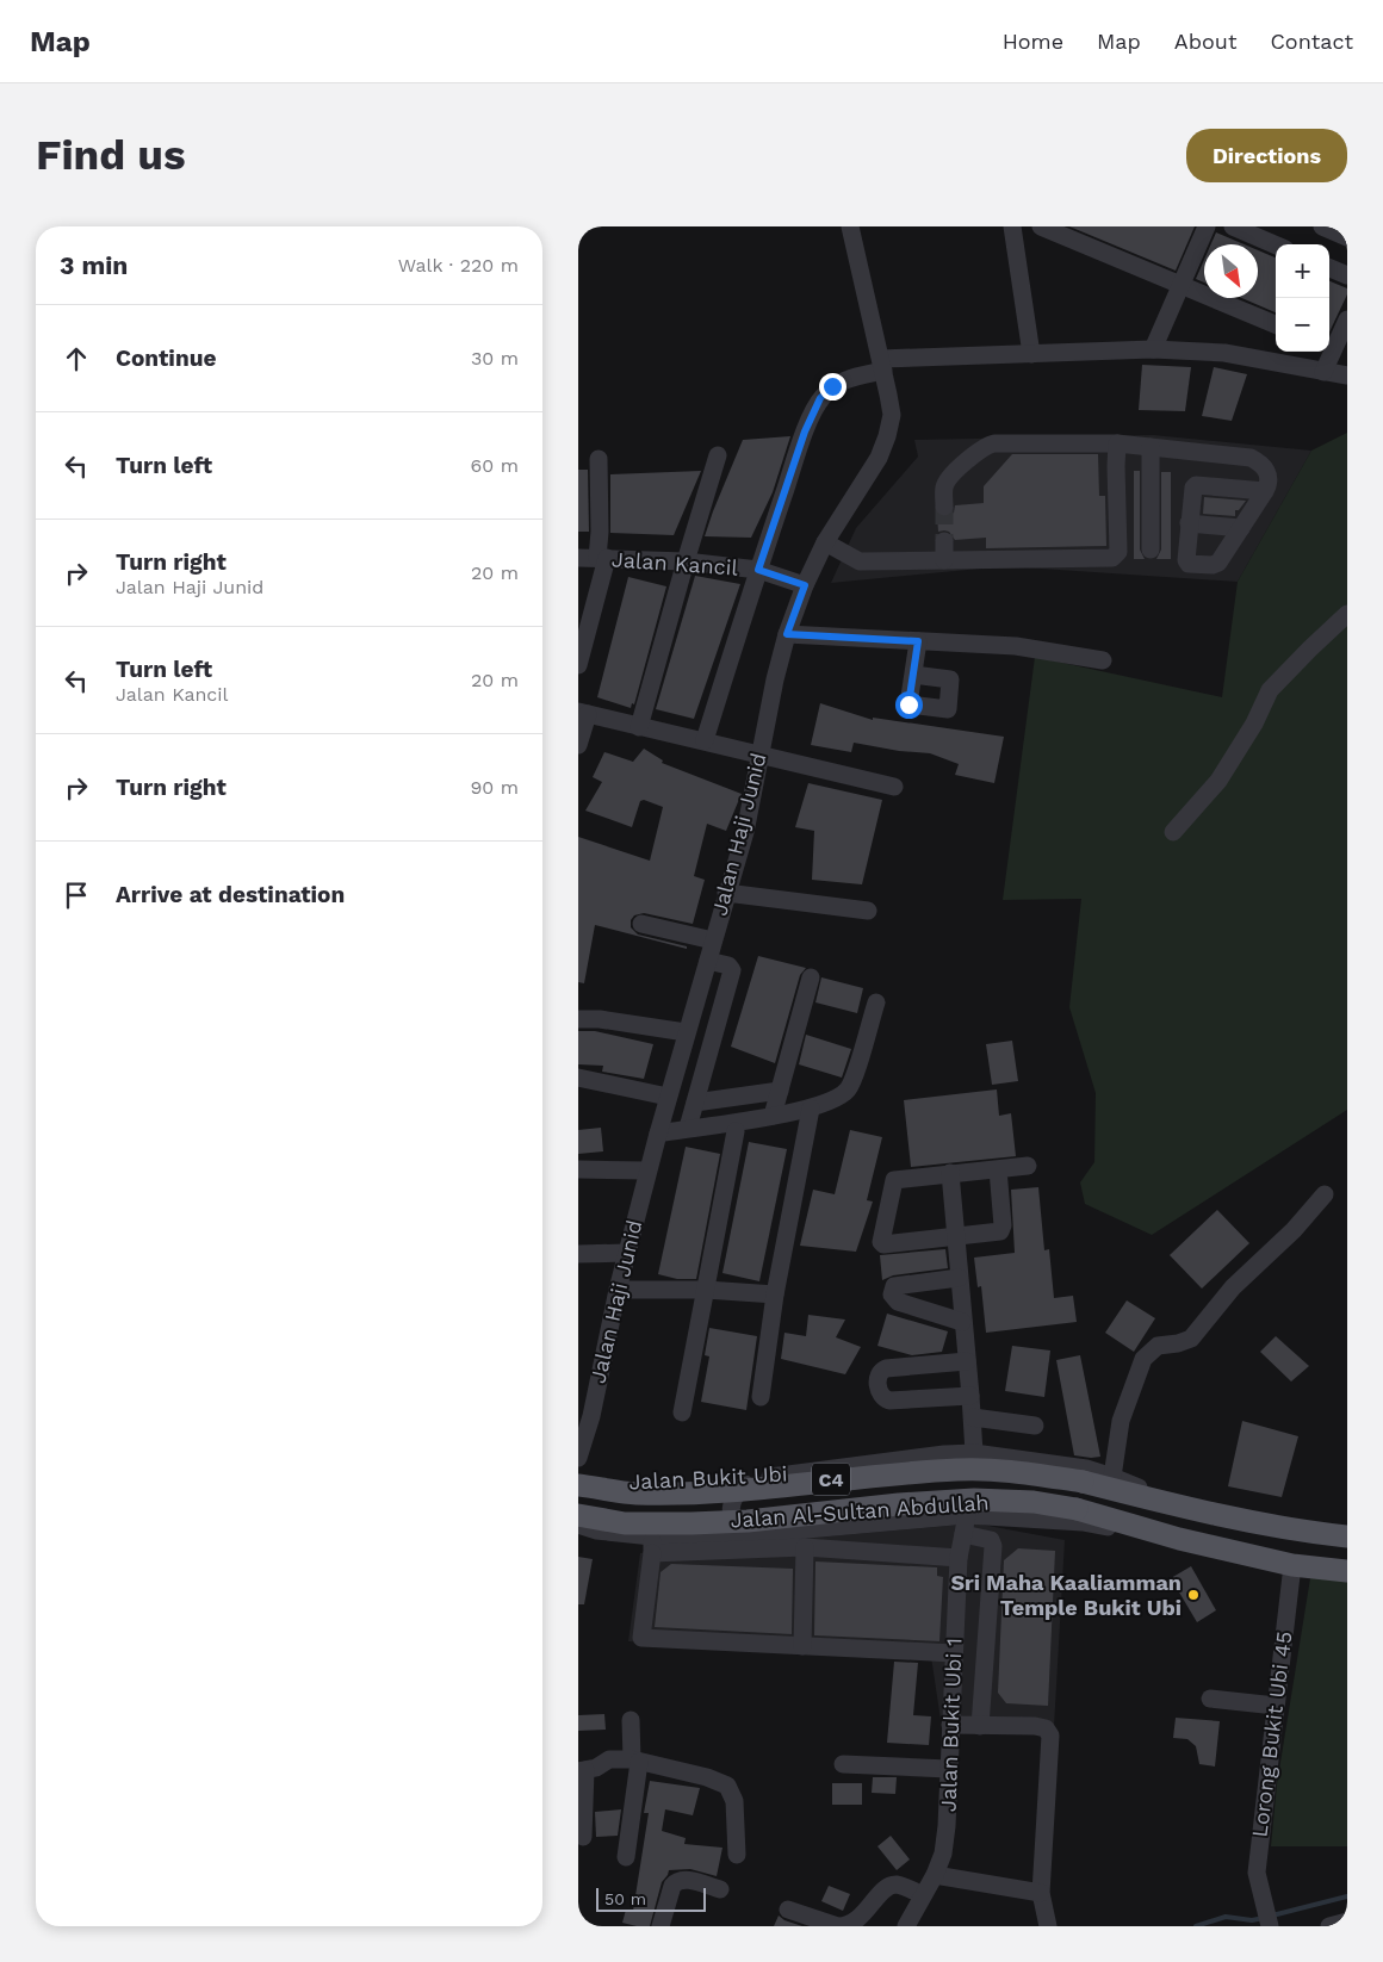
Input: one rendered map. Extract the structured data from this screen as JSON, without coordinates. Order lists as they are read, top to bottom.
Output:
{
  "streets": {
    "main road": ["C4", "Jalan Al-Sultan Abdullah"],
    "street": [
      "Jalan Kancil",
      "Jalan Haji Junid",
      "Jalan Bukit Ubi",
      "Jalan Bukit Ubi 1",
      "Lorong Bukit Ubi 45"
    ]
  },
  "crossings": [
    ["Jalan Kancil", "Jalan Haji Junid"],
    ["Jalan Bukit Ubi", "Jalan Al-Sultan Abdullah"],
    ["C4", "Jalan Al-Sultan Abdullah"],
    ["C4", "Jalan Bukit Ubi 1"],
    ["Jalan Al-Sultan Abdullah", "Lorong Bukit Ubi 45"]
  ],
  "places": ["Sri Maha Kaaliamman Temple Bukit Ubi"],
  "scale_bar": "50 m",
  "north": "bottom right",
  "page": {
    "header": "Map",
    "nav": [
      "Home",
      "Map",
      "About",
      "Contact"
    ],
    "buttons": "Directions",
    "title": "Find us",
    "heading": ["3 min", "Walk · 220 m"],
    "map_buttons": ["+", "−"],
    "list": [
      ["Continue", "30 m"],
      ["Turn left", "60 m"],
      ["Turn right", "Jalan Haji Junid", "20 m"],
      ["Turn left", "Jalan Kancil", "20 m"],
      ["Turn right", "90 m"],
      "Arrive at destination"
    ],
    "scale": "50 m"
  }
}
